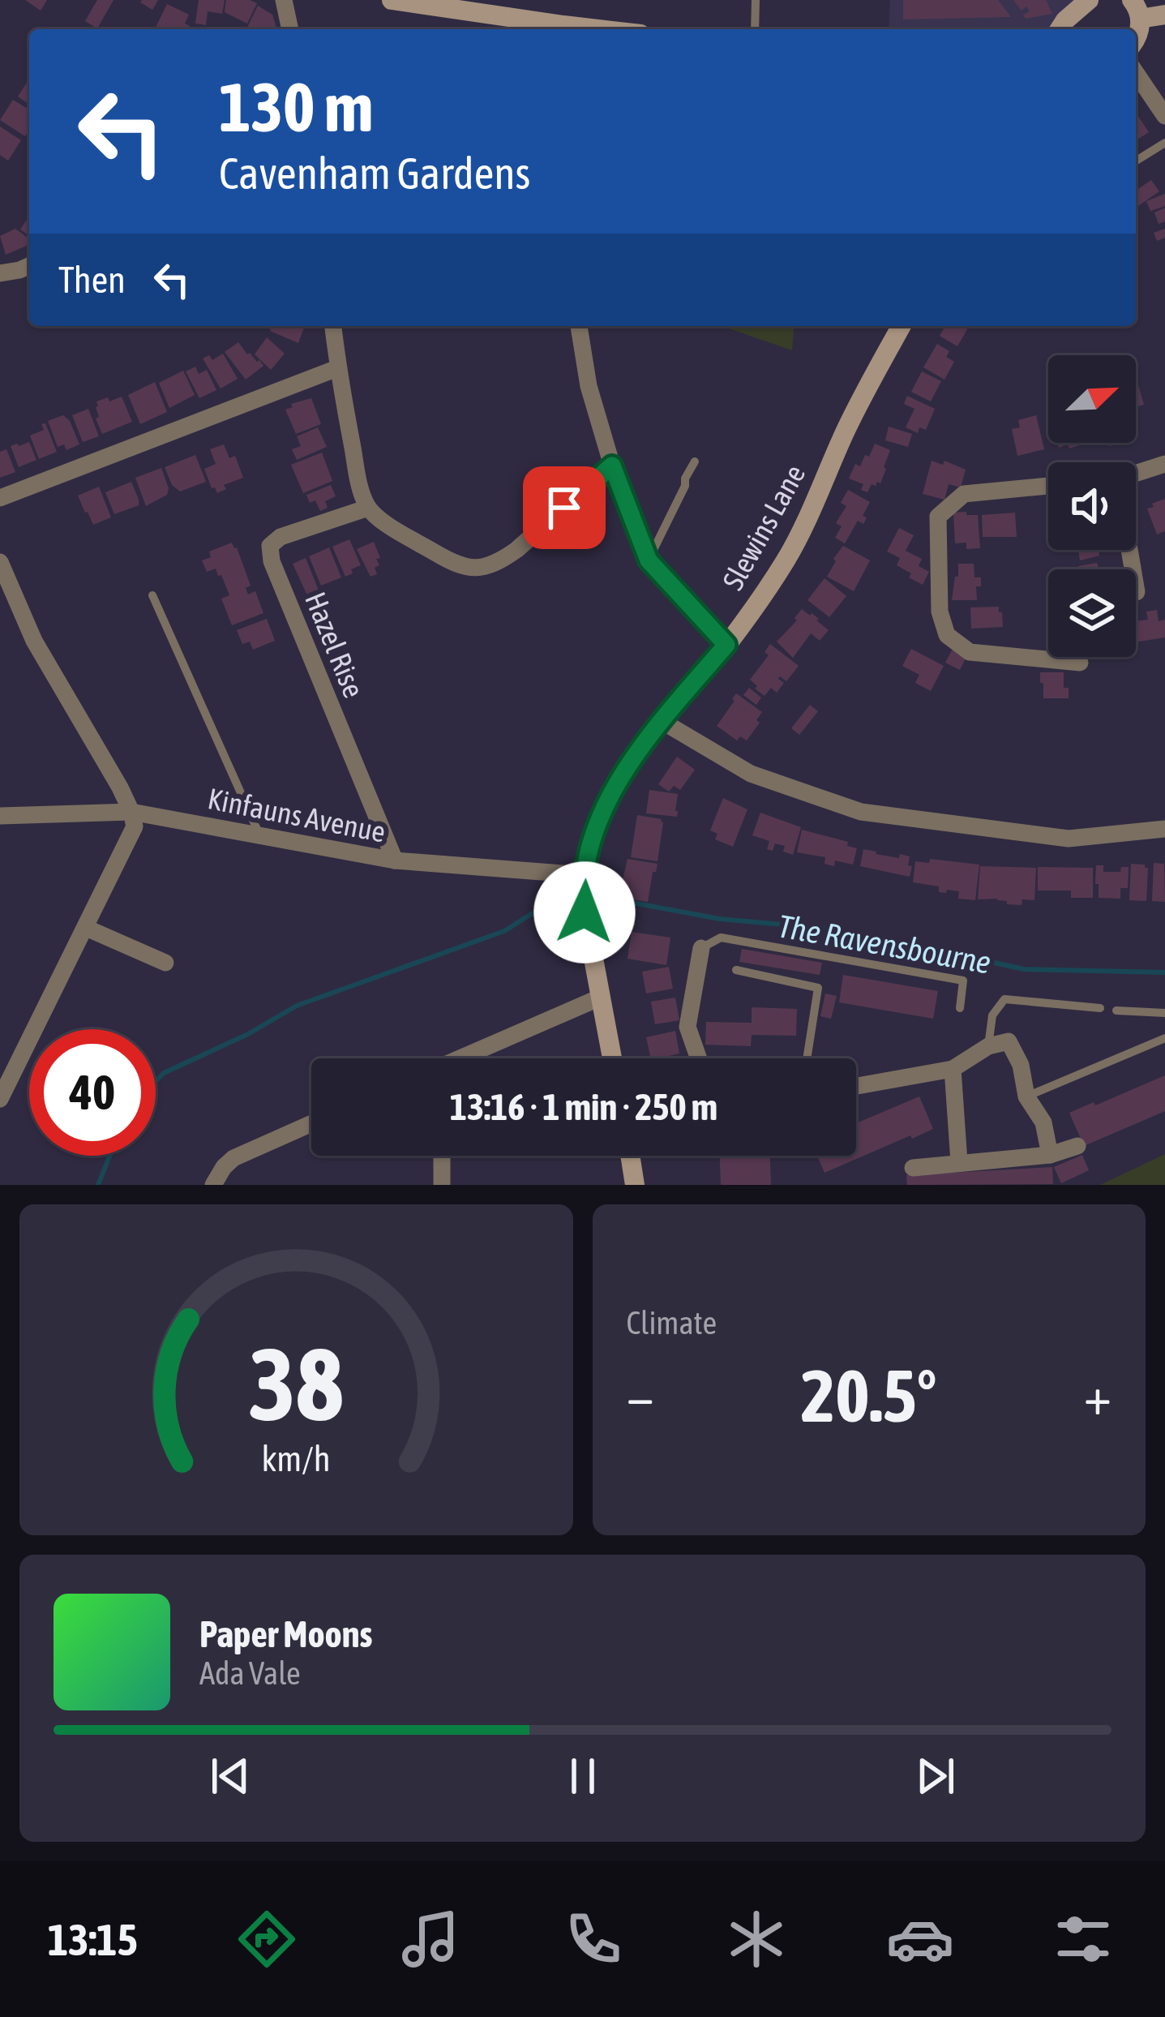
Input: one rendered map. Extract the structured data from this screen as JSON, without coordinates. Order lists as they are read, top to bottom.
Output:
{
  "streets": {
    "street": ["Slewins Lane", "Hazel Rise", "Kinfauns Avenue"]
  },
  "crossings": [
    ["Slewins Lane", "Kinfauns Avenue"],
    ["Hazel Rise", "Kinfauns Avenue"]
  ],
  "water": ["The Ravensbourne"],
  "north": "top right",
  "page": {
    "turn": ["130 m", "Cavenham Gardens"],
    "then": "Then",
    "limit": "40",
    "trip": "13:16 · 1 min · 250 m",
    "tile": "Climate",
    "heat": ["−", "20.5°", "+"],
    "song": ["Paper Moons", "Ada Vale"],
    "tabs": "13:15",
    "gauge": ["38", "km/h"]
  }
}
